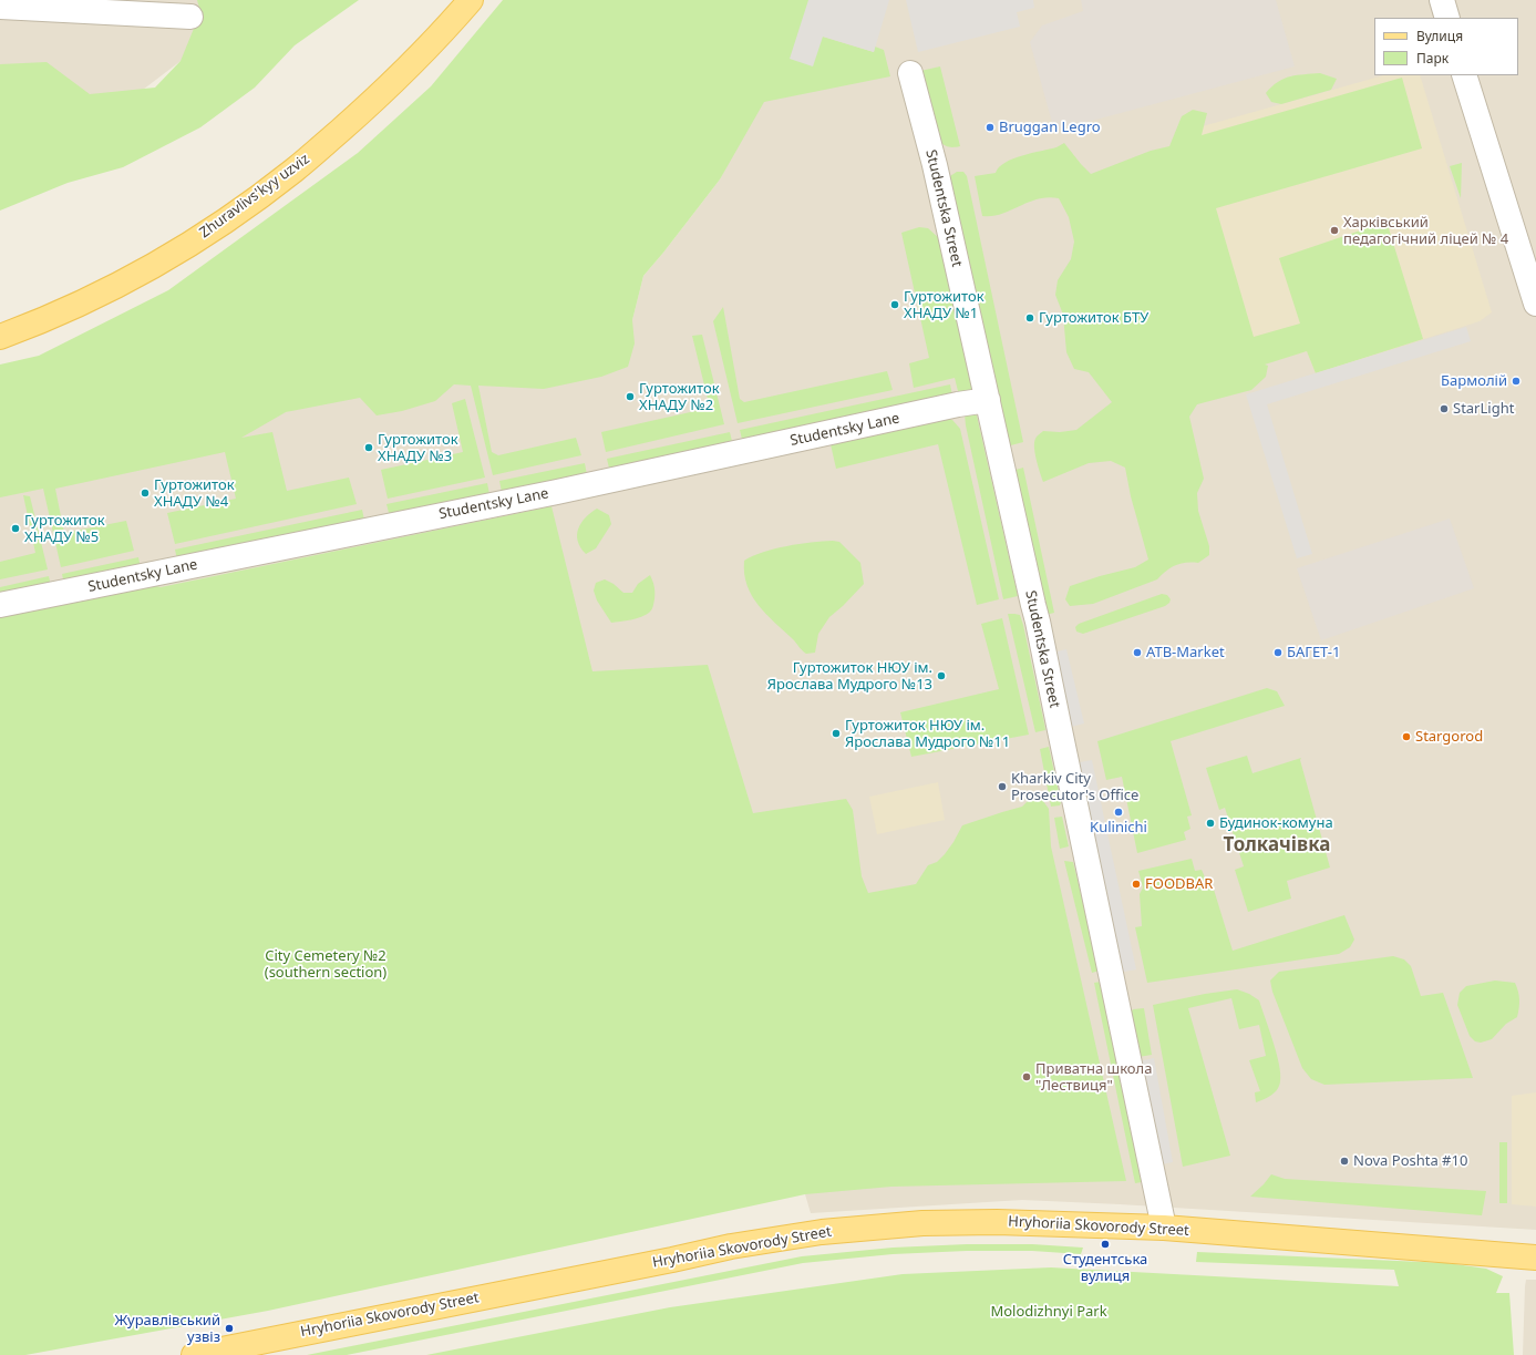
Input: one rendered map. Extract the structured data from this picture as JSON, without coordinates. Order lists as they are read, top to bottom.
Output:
{
  "streets": {
    "main road": ["Zhuravlivs'kyy uzviz", "Hryhoriia Skovorody Street"],
    "street": ["Studentska Street", "Studentsky Lane"]
  },
  "crossings": [
    ["Studentska Street", "Studentsky Lane"],
    ["Studentska Street", "Hryhoriia Skovorody Street"]
  ],
  "districts": ["Толкачівка"],
  "parks": ["City Cemetery №2 (southern section)", "Molodizhnyi Park"],
  "places": [
    "Bruggan Legro",
    "Харківський педагогічний ліцей № 4",
    "Гуртожиток ХНАДУ №1",
    "Гуртожиток БТУ",
    "Бармолій",
    "Гуртожиток ХНАДУ №2",
    "StarLight",
    "Гуртожиток ХНАДУ №3",
    "Гуртожиток ХНАДУ №4",
    "Гуртожиток ХНАДУ №5",
    "ATB-Market",
    "БАГЕТ-1",
    "Гуртожиток НЮУ ім. Ярослава Мудрого №13",
    "Гуртожиток НЮУ ім. Ярослава Мудрого №11",
    "Stargorod",
    "Kharkiv City Prosecutor's Office",
    "Kulinichi",
    "Будинок-комуна",
    "FOODBAR",
    "Приватна школа \"Лествиця\"",
    "Nova Poshta #10",
    "Студентська вулиця",
    "Журавлівський узвіз"
  ],
  "legend": ["Вулиця", "Парк"]
}
